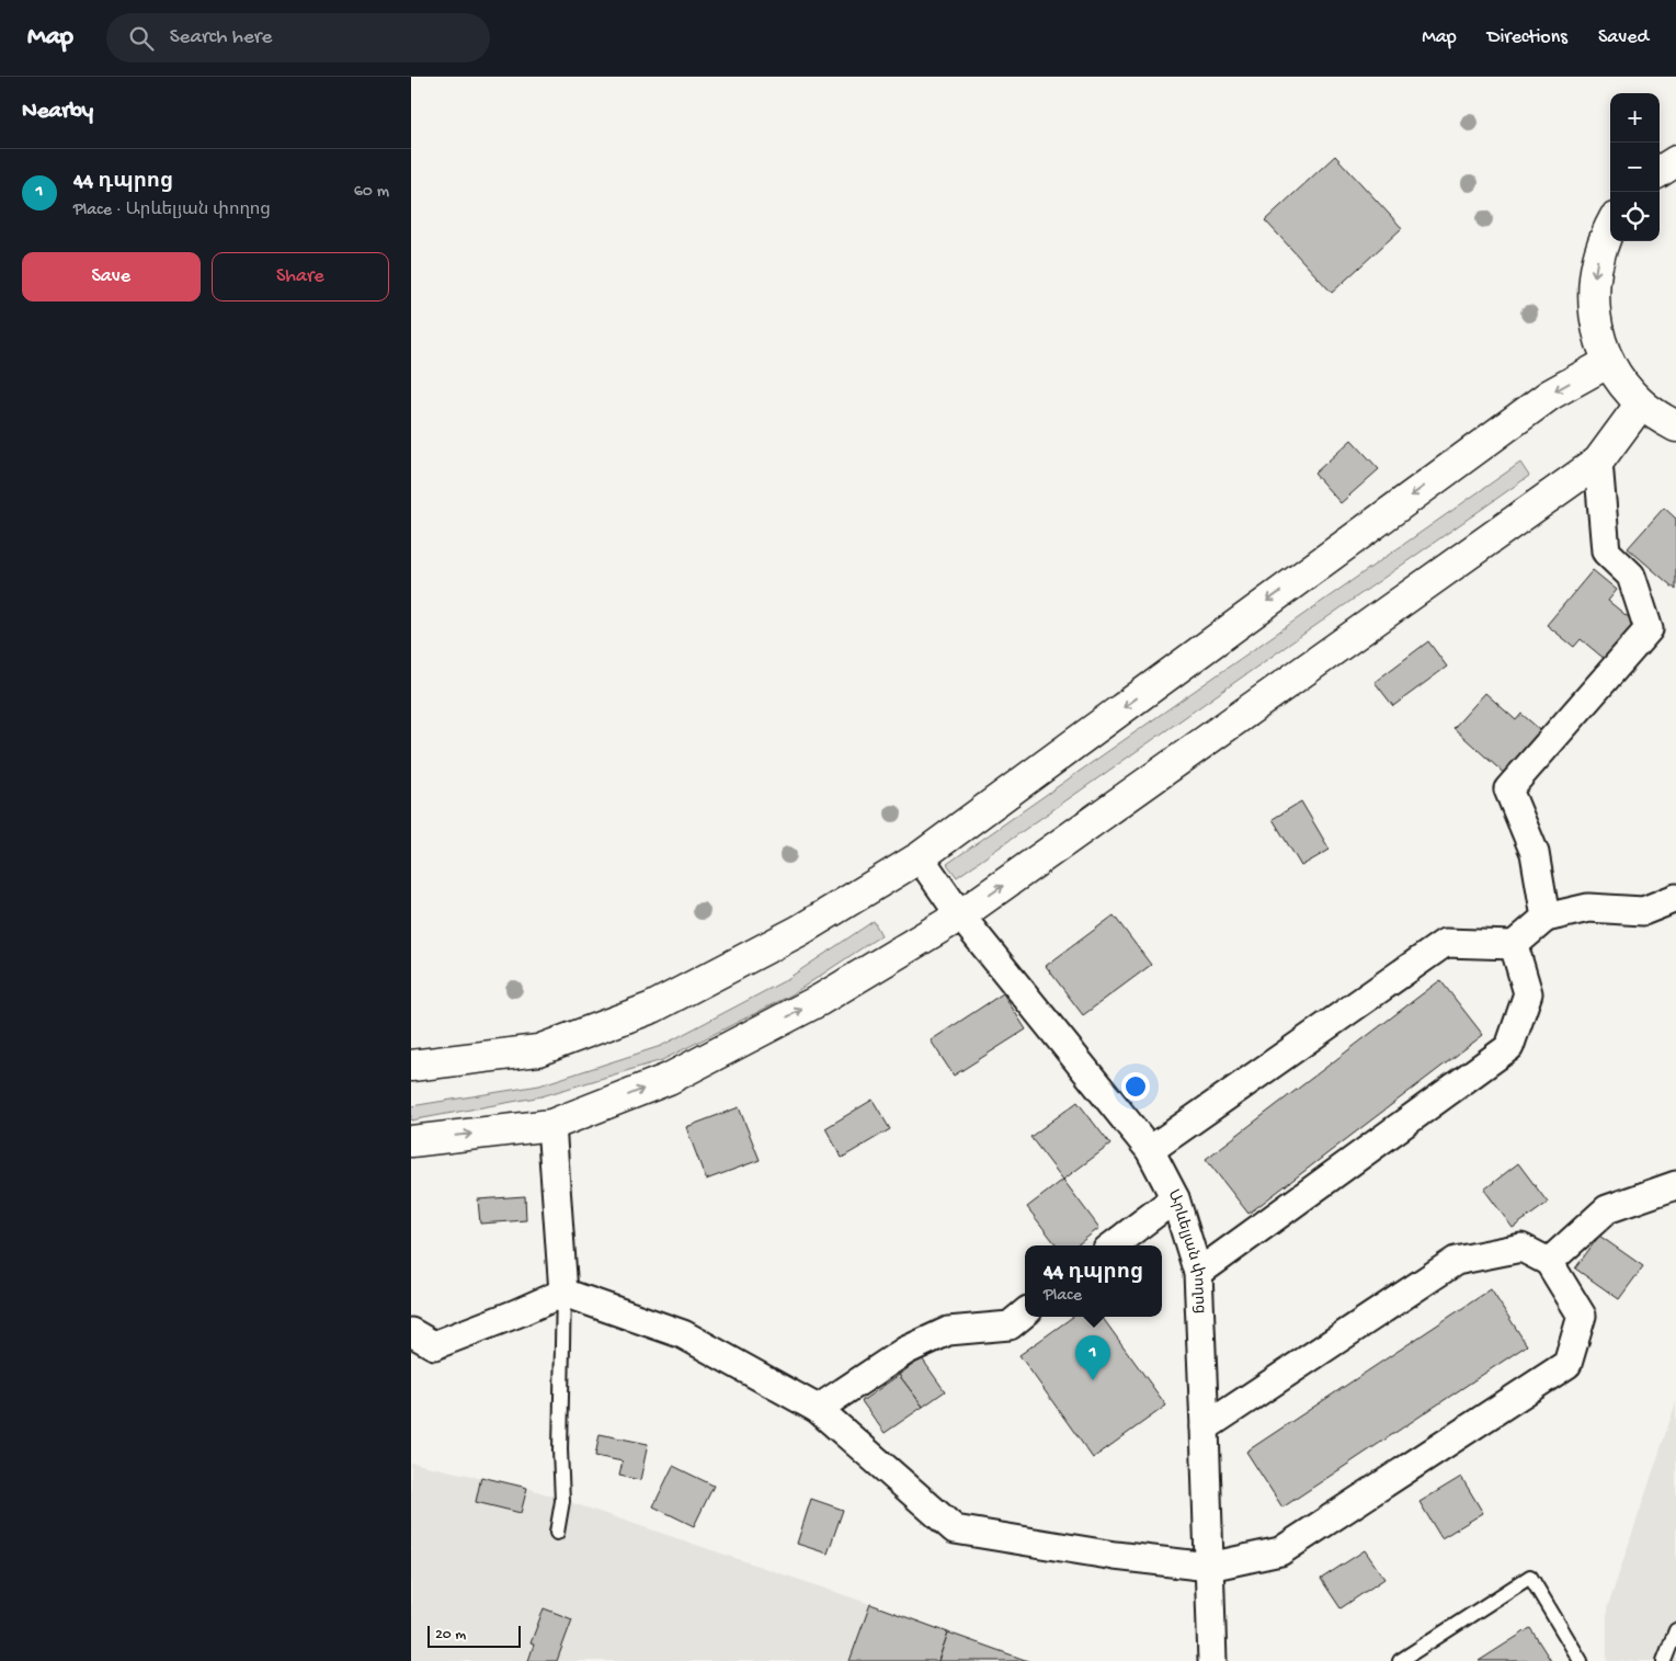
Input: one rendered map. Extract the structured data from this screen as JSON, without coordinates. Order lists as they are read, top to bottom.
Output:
{
  "streets": {
    "street": ["Արևելյան փողոց"]
  },
  "scale_bar": "20 m",
  "page": {
    "header": "Map",
    "search": "Search here",
    "nav": ["Map", "Directions", "Saved"],
    "heading": "Nearby",
    "map_buttons": ["+", "−"],
    "list": [
      {
        "mark": "1",
        "name": "44 դպրոց",
        "note": "Place · Արևելյան փողոց",
        "value": "60 m"
      }
    ],
    "buttons": ["Save", "Share"],
    "popup": ["44 դպրոց", "Place"],
    "pins": "1",
    "scale": "20 m"
  }
}
